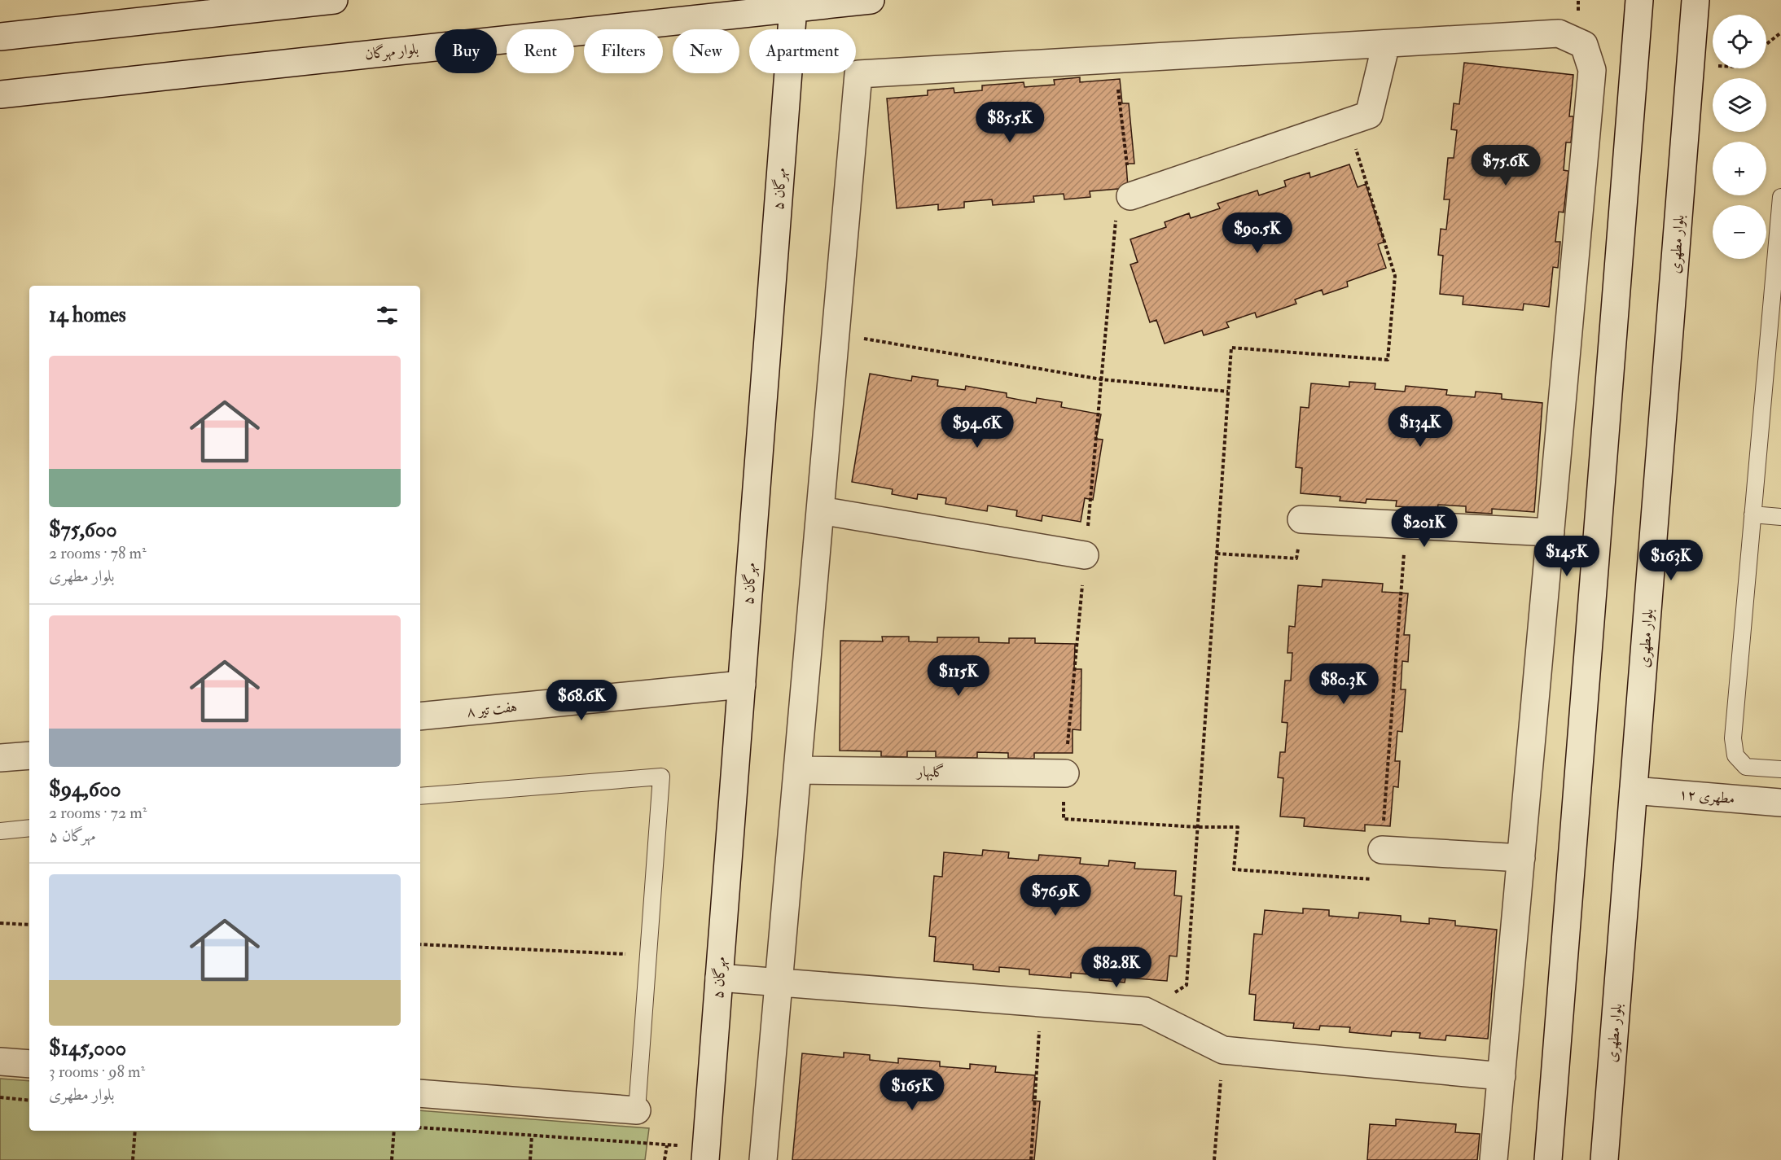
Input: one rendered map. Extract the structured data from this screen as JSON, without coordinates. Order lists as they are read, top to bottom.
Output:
{
  "streets": {
    "street": [
      "بلوار مهرگان",
      "مهرگان ۵",
      "بلوار مطهری",
      "هفت تیر ۸",
      "گلبهار",
      "مطهری ۱۲"
    ]
  },
  "crossings": [
    ["بلوار مهرگان", "مهرگان ۵"],
    ["مهرگان ۵", "هفت تیر ۸"],
    ["بلوار مطهری", "مطهری ۱۲"]
  ],
  "page": {
    "map_buttons": ["+", "−"],
    "chip": [
      "Buy",
      "Rent",
      "Filters",
      "New",
      "Apartment"
    ],
    "price": [
      "$85.5K",
      "$75.6K",
      "$90.5K",
      "$134K",
      "$94.6K",
      "$201K",
      "$145K",
      "$163K",
      "$115K",
      "$80.3K",
      "$68.6K",
      "$76.9K",
      "$82.8K",
      "$165K"
    ],
    "heading": "14 homes",
    "list": [
      {
        "name": "$75,600",
        "note": "2 rooms · 78 m² · بلوار مطهری"
      },
      {
        "name": "$94,600",
        "note": "2 rooms · 72 m² · مهرگان ۵"
      },
      {
        "name": "$145,000",
        "note": "3 rooms · 98 m² · بلوار مطهری"
      }
    ]
  }
}
